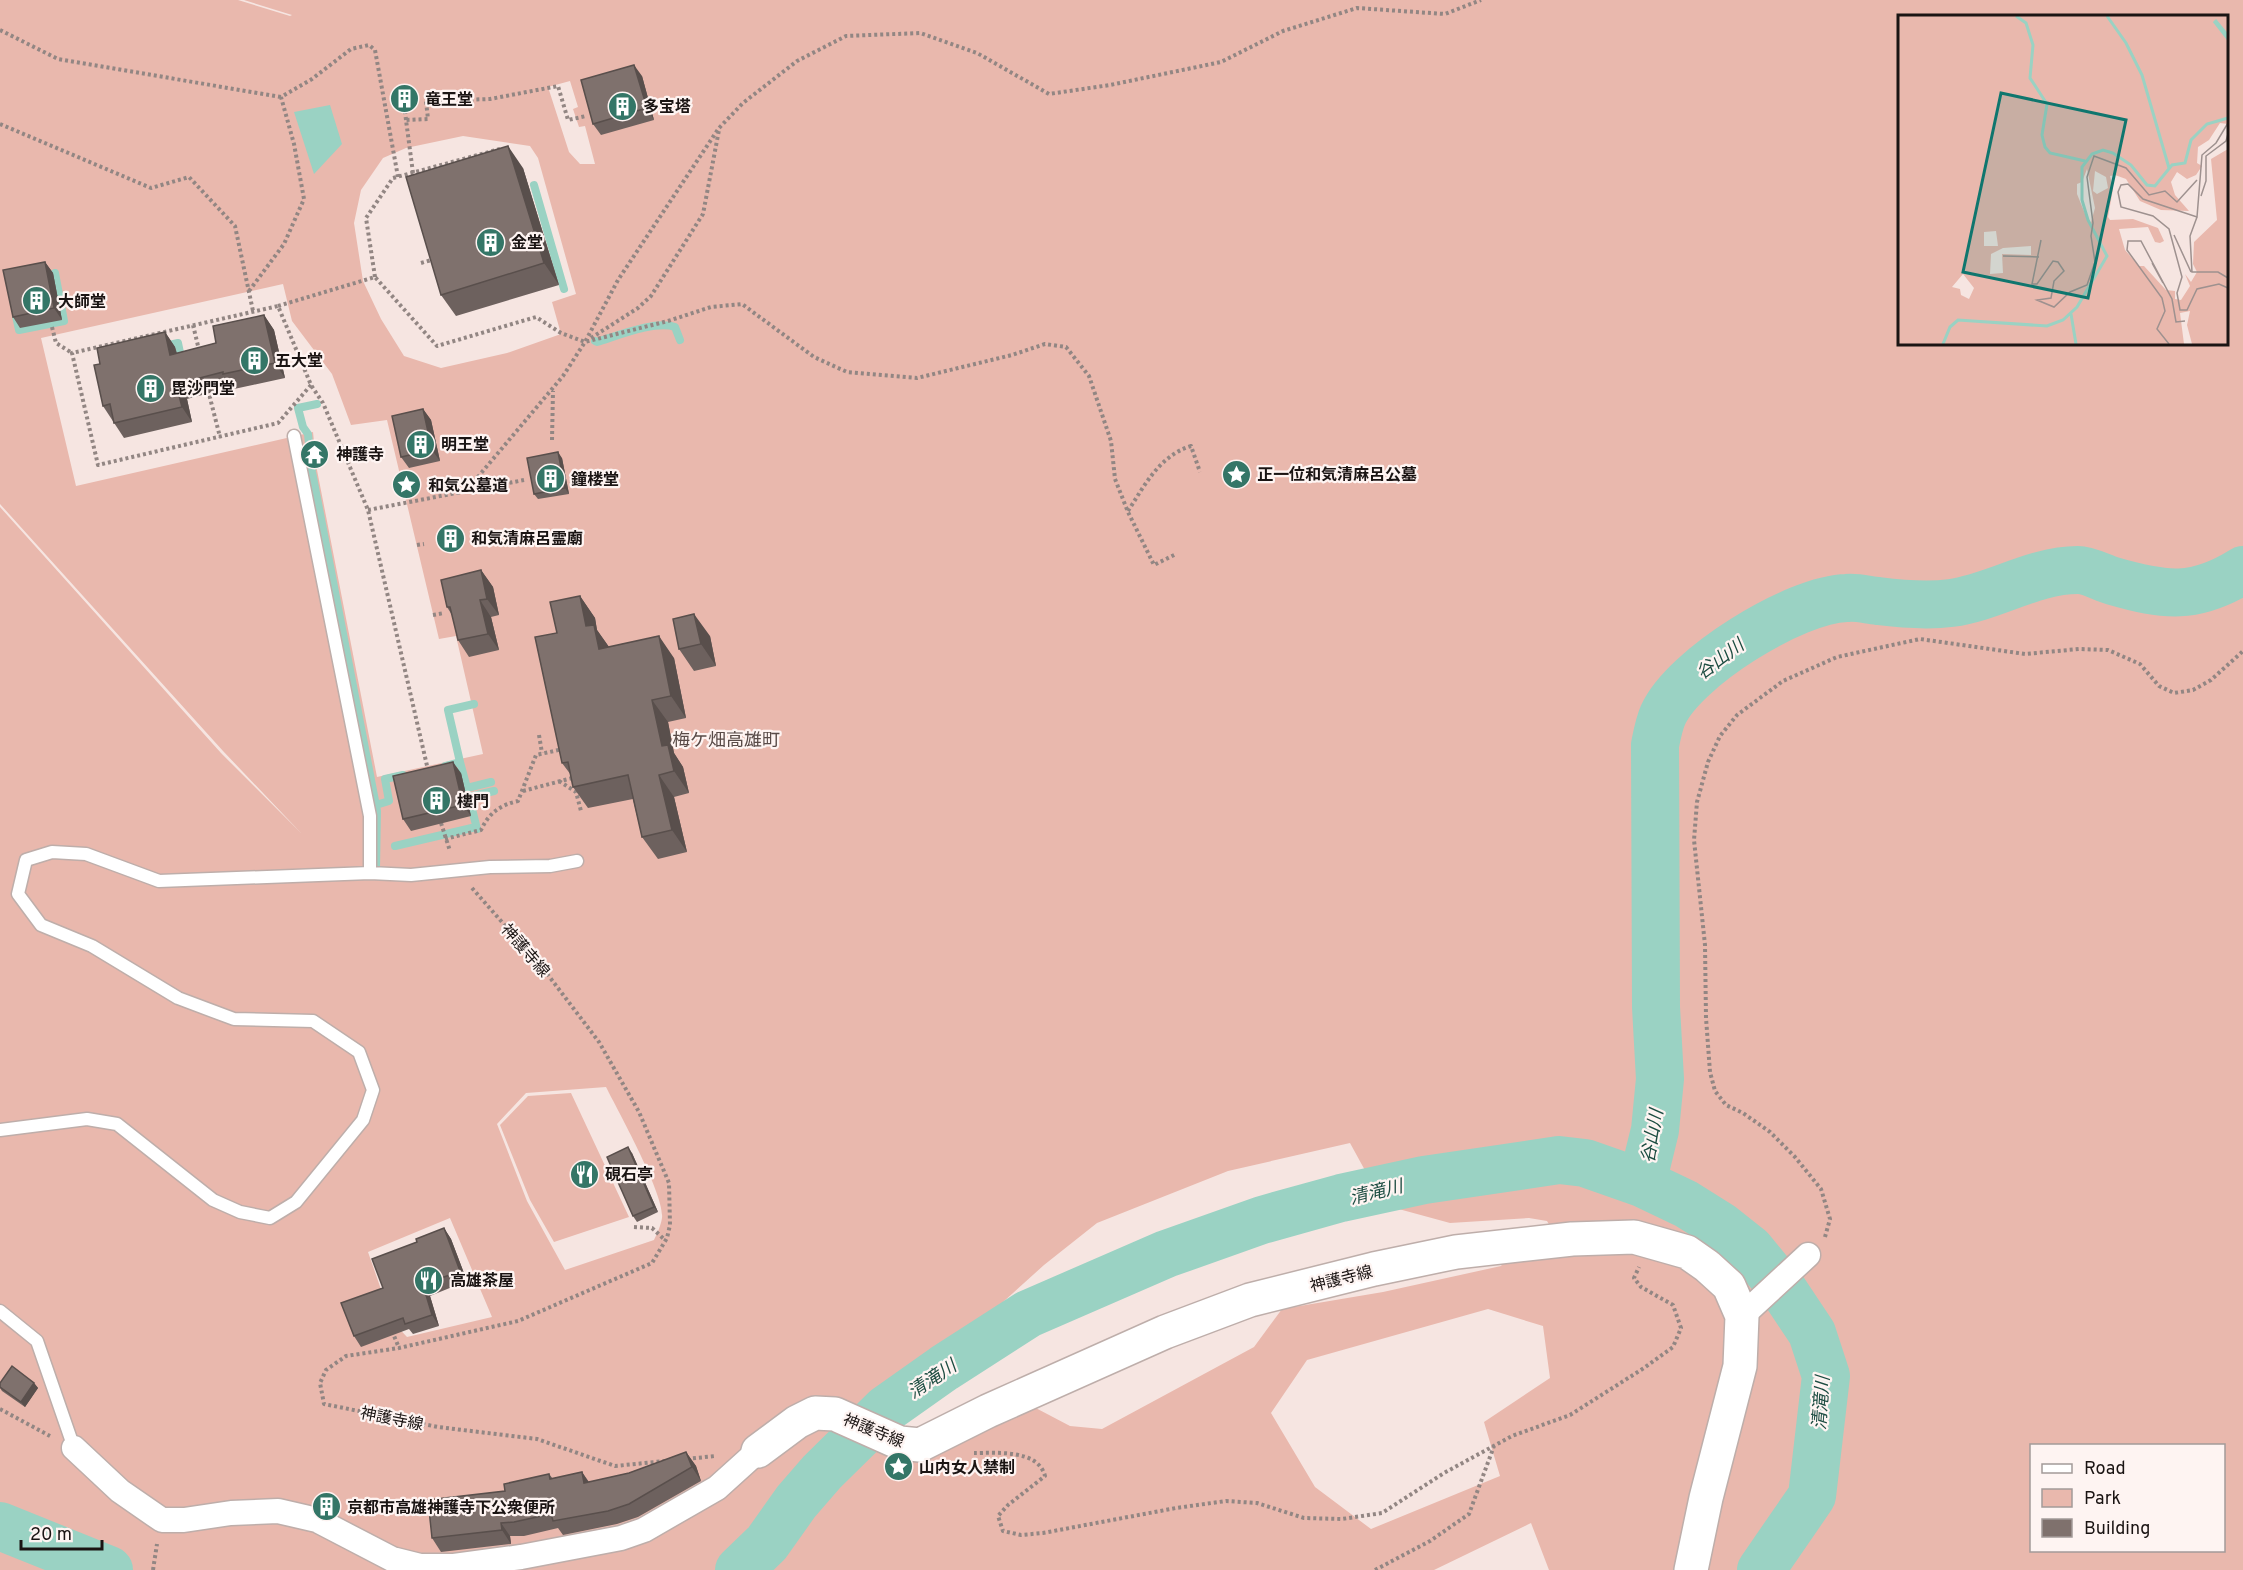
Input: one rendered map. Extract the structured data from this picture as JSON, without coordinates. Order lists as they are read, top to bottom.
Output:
{
  "streets": {
    "main road": ["神護寺線"]
  },
  "districts": ["梅ケ畑高雄町"],
  "water": ["谷山川", "清滝川"],
  "places": {
    "building": [
      "竜王堂",
      "多宝塔",
      "金堂",
      "大師堂",
      "五大堂",
      "毘沙門堂",
      "明王堂",
      "鐘楼堂",
      "和気清麻呂霊廟",
      "樓門",
      "京都市高雄神護寺下公衆便所"
    ],
    "temple": ["神護寺"],
    "place": ["正一位和気清麻呂公墓", "和気公墓道", "山内女人禁制"],
    "restaurant": ["硯石亭", "高雄茶屋"]
  },
  "legend": ["Road", "Park", "Building"],
  "scale_bar": "20 m"
}
